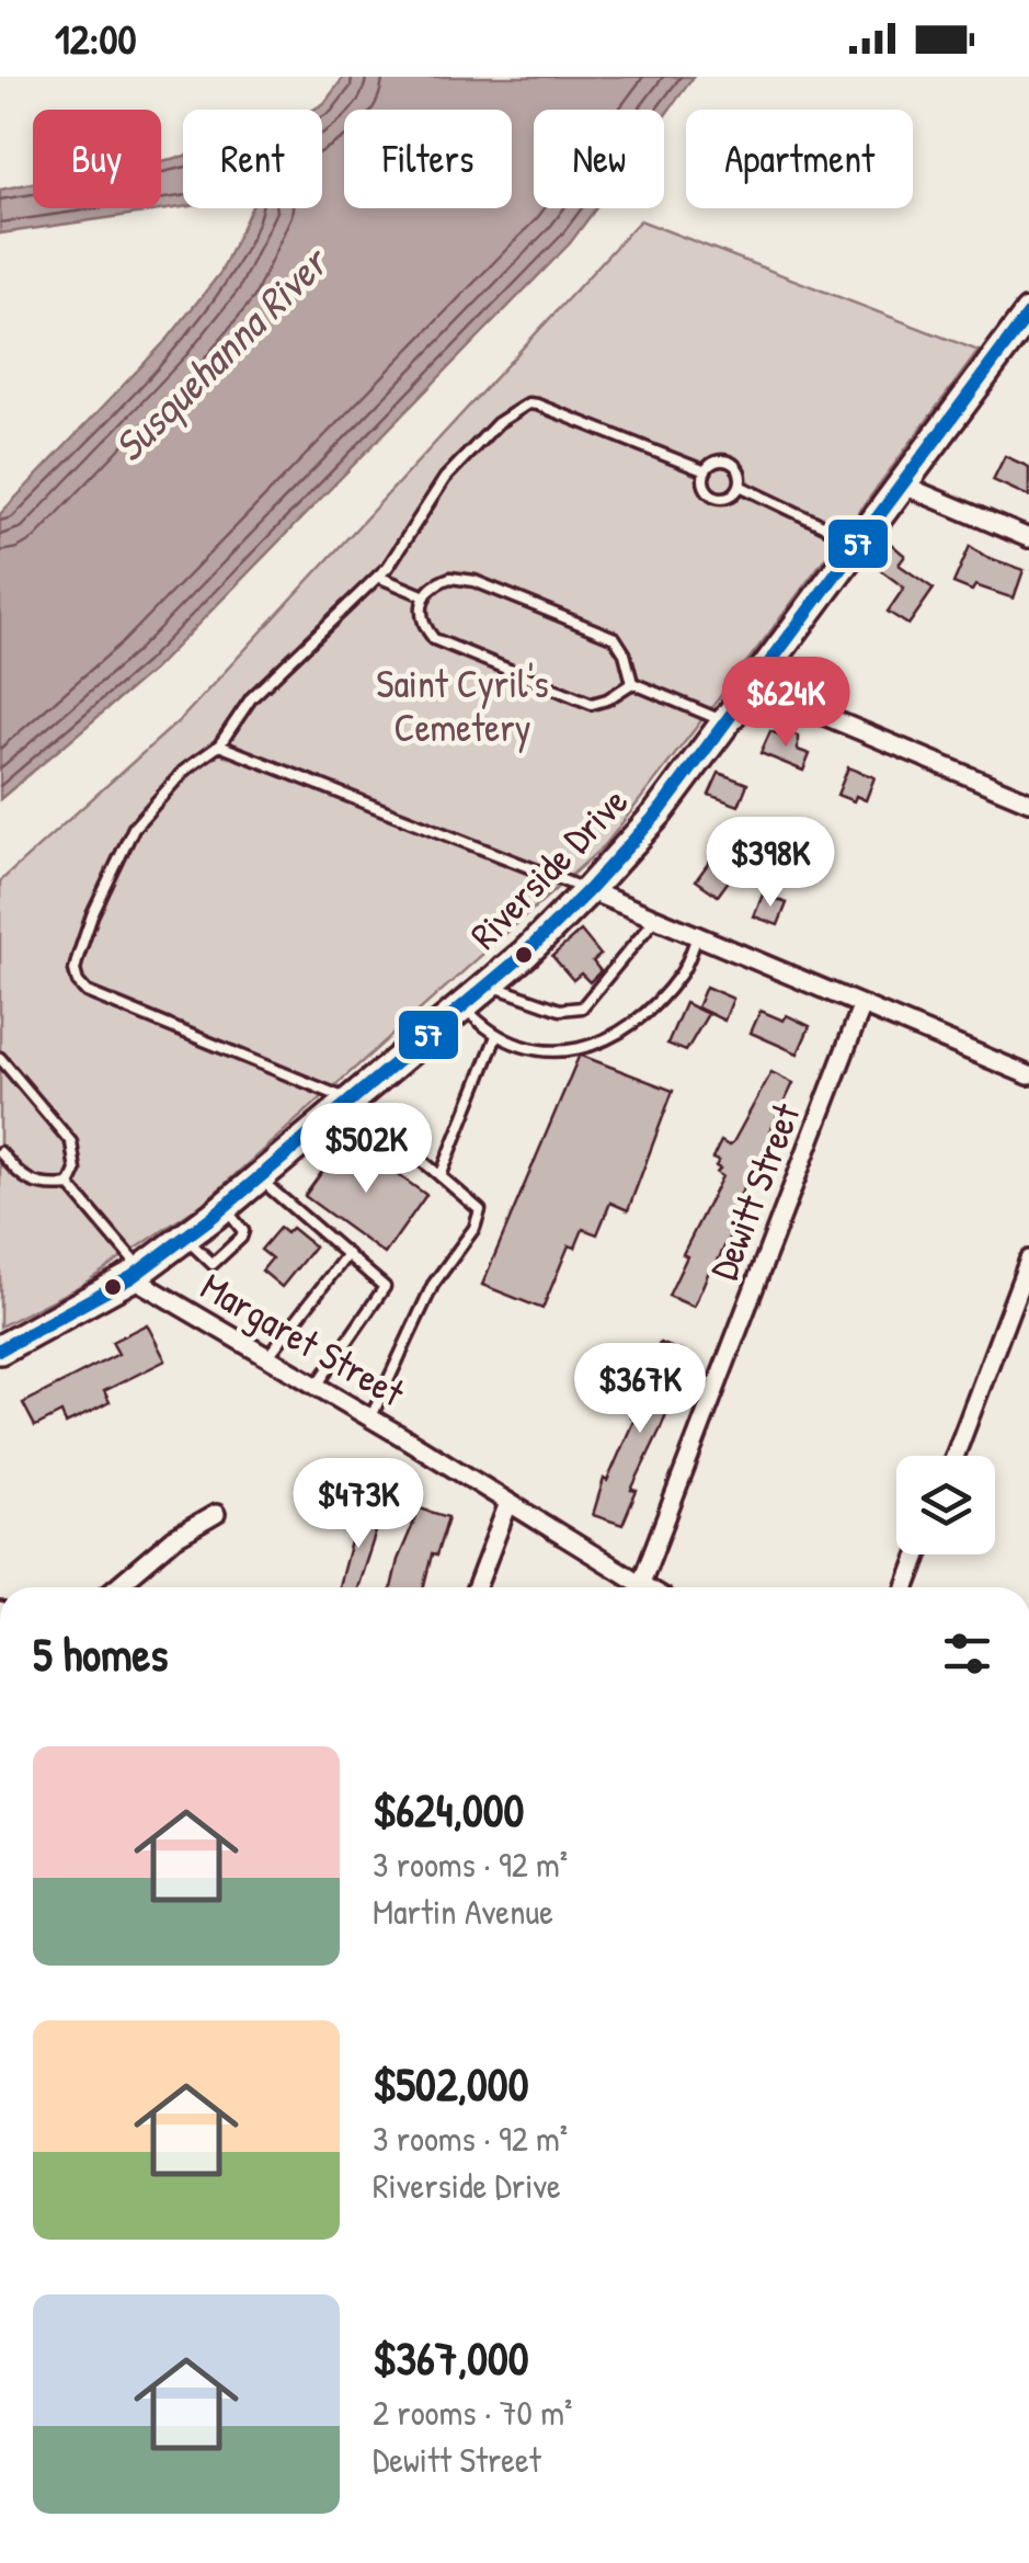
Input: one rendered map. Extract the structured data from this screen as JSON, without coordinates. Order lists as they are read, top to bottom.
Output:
{
  "streets": {
    "main road": ["Riverside Drive"],
    "street": ["Dewitt Street", "Margaret Street"]
  },
  "crossings": [
    ["Riverside Drive", "Margaret Street"],
    ["Dewitt Street", "Margaret Street"]
  ],
  "water": ["Susquehanna River"],
  "parks": ["Saint Cyril's Cemetery"],
  "lines": ["transit line 57"],
  "page": {
    "status": "12:00",
    "chip": [
      "Buy",
      "Rent",
      "Filters",
      "New",
      "Apartment"
    ],
    "price": [
      "$624K",
      "$398K",
      "$502K",
      "$367K",
      "$473K"
    ],
    "heading": "5 homes",
    "list": [
      {
        "name": "$624,000",
        "note": "3 rooms · 92 m² · Martin Avenue"
      },
      {
        "name": "$502,000",
        "note": "3 rooms · 92 m² · Riverside Drive"
      },
      {
        "name": "$367,000",
        "note": "2 rooms · 70 m² · Dewitt Street"
      }
    ]
  }
}
